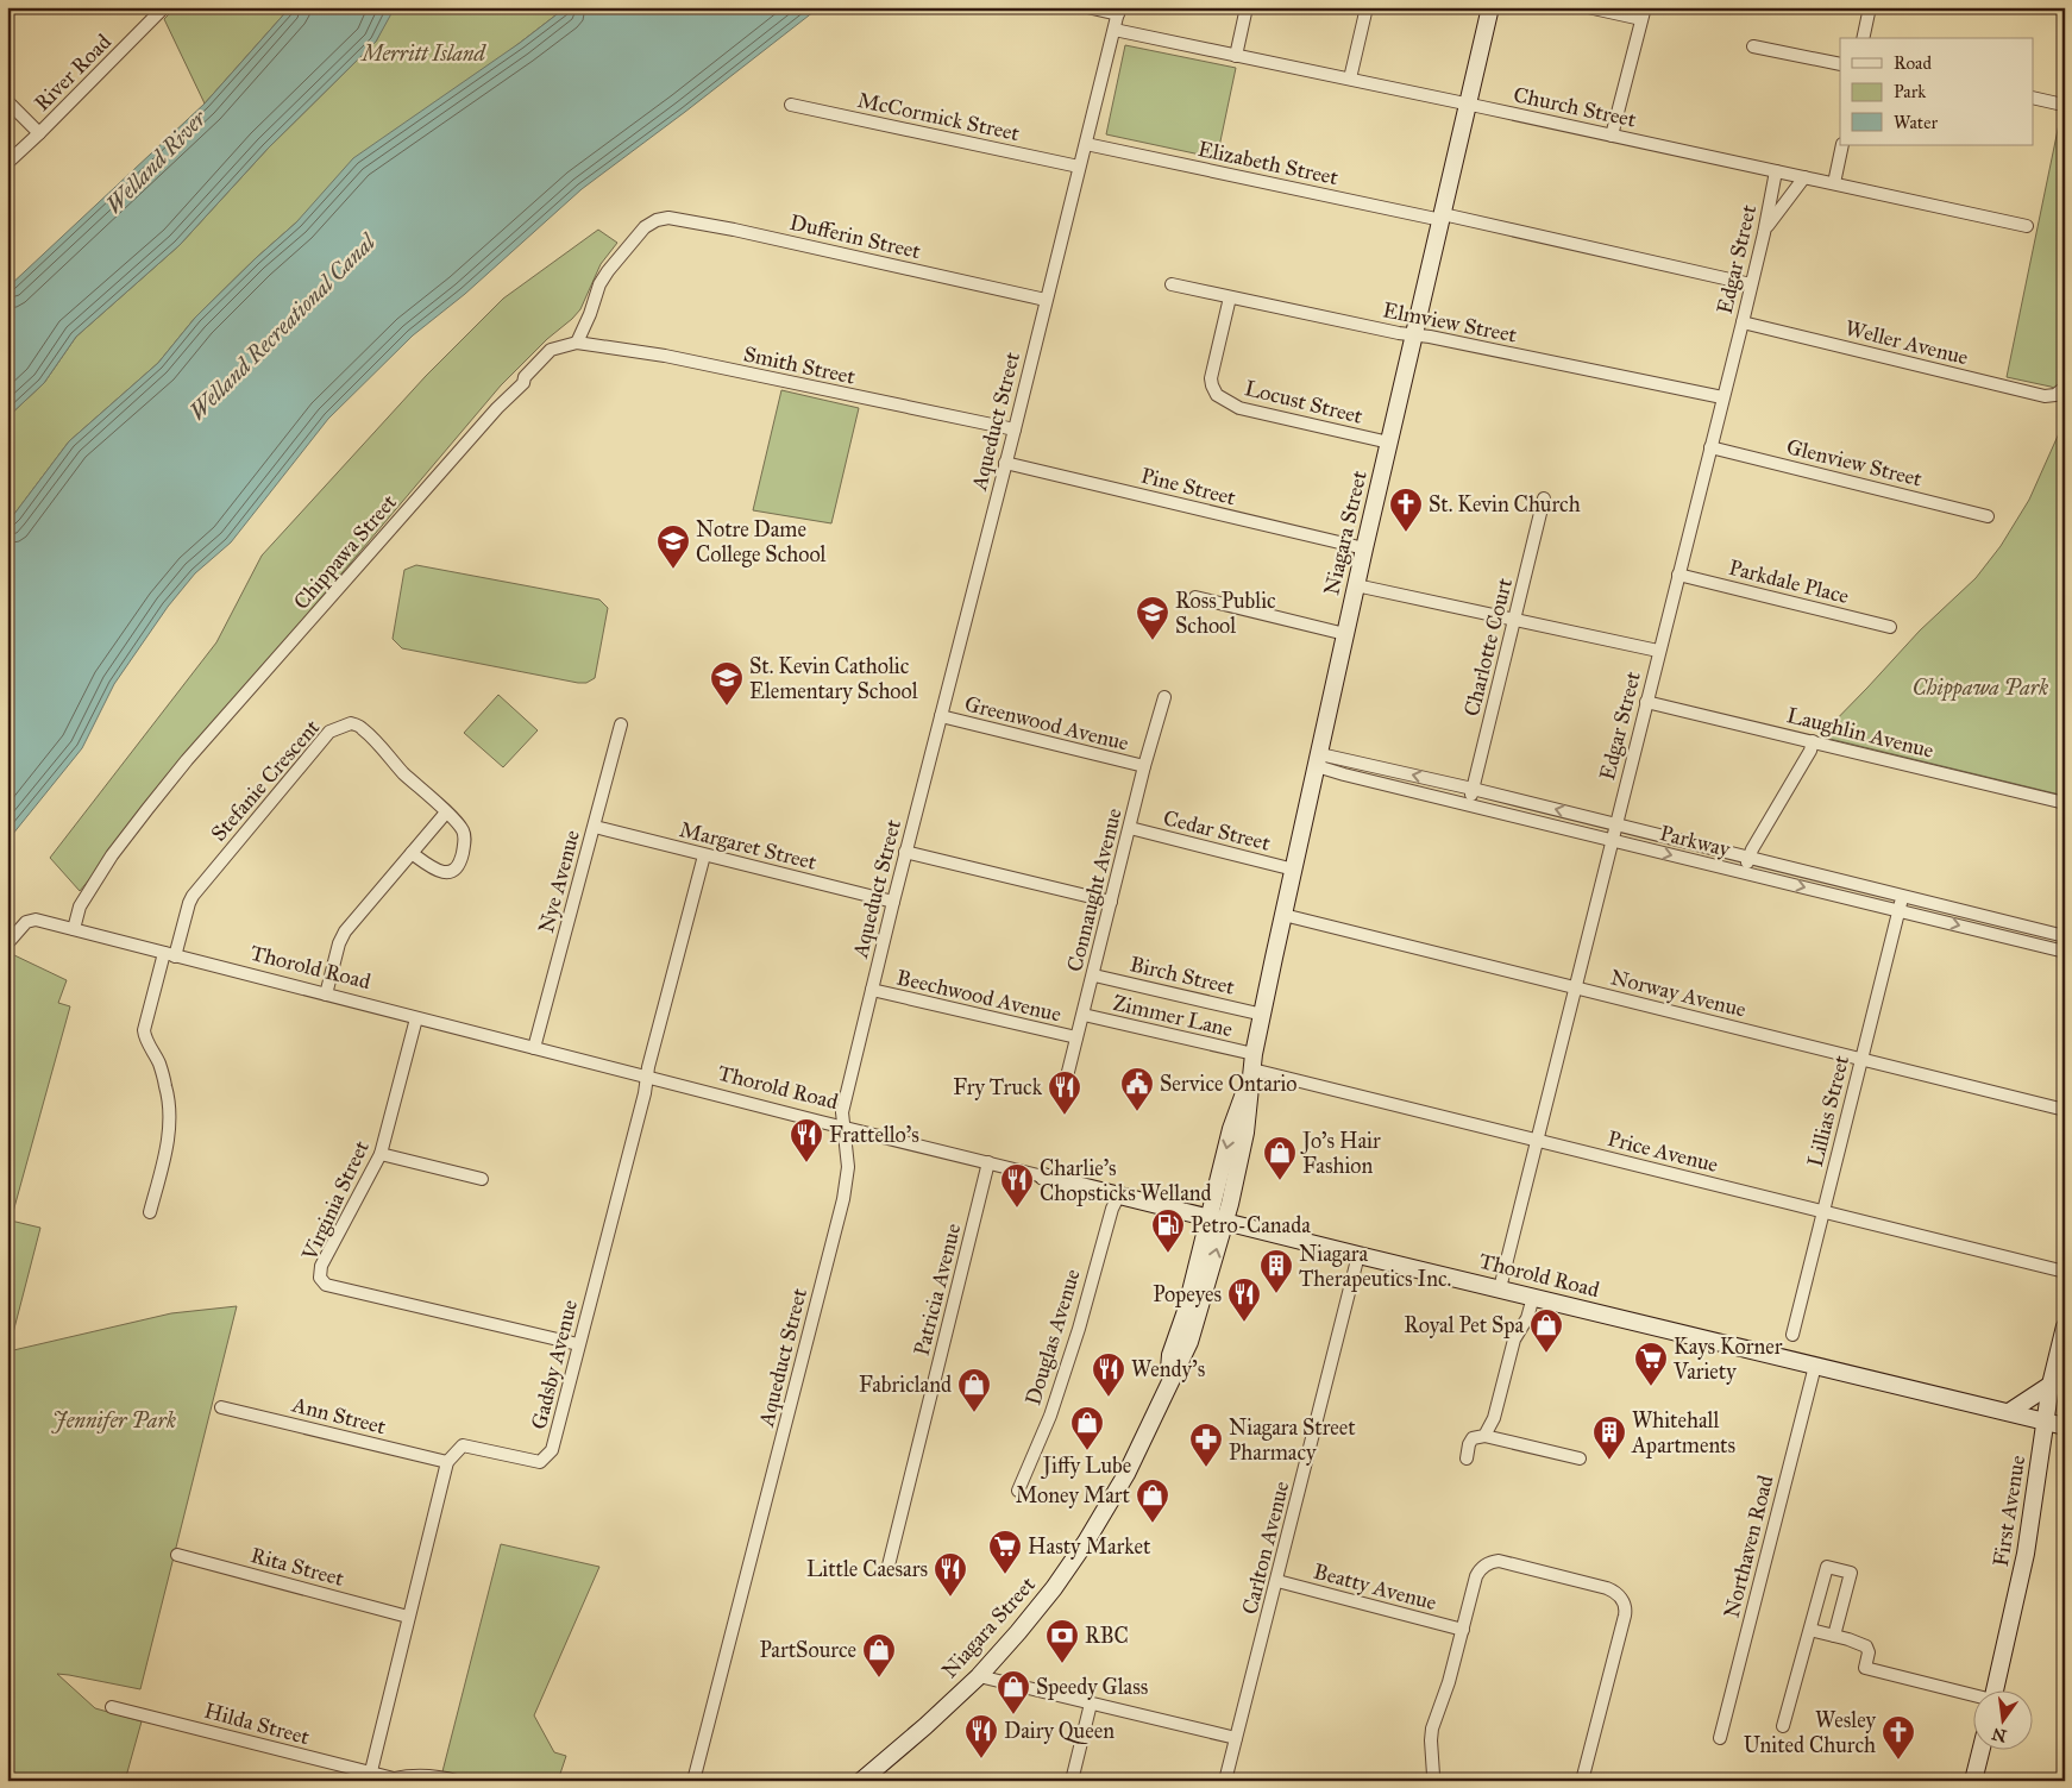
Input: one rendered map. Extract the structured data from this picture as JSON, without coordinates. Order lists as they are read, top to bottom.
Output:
{
  "streets": {
    "main road": ["Niagara Street", "Thorold Road", "First Avenue"],
    "street": [
      "River Road",
      "Church Street",
      "McCormick Street",
      "Elizabeth Street",
      "Dufferin Street",
      "Edgar Street",
      "Elmview Street",
      "Weller Avenue",
      "Smith Street",
      "Locust Street",
      "Aqueduct Street",
      "Glenview Street",
      "Pine Street",
      "Chippawa Street",
      "Parkdale Place",
      "Charlotte Court",
      "Greenwood Avenue",
      "Laughlin Avenue",
      "Stefanie Crescent",
      "Cedar Street",
      "Parkway",
      "Margaret Street",
      "Nye Avenue",
      "Connaught Avenue",
      "Birch Street",
      "Norway Avenue",
      "Beechwood Avenue",
      "Zimmer Lane",
      "Lillias Street",
      "Price Avenue",
      "Virginia Street",
      "Patricia Avenue",
      "Douglas Avenue",
      "Gadsby Avenue",
      "Ann Street",
      "Northaven Road",
      "Carlton Avenue",
      "Rita Street",
      "Beatty Avenue",
      "Hilda Street"
    ]
  },
  "crossings": [
    ["Church Street", "Edgar Street"],
    ["Church Street", "Aqueduct Street"],
    ["Church Street", "Niagara Street"],
    ["McCormick Street", "Aqueduct Street"],
    ["Elizabeth Street", "Edgar Street"],
    ["Elizabeth Street", "Aqueduct Street"],
    ["Elizabeth Street", "Niagara Street"],
    ["Dufferin Street", "Smith Street"],
    ["Dufferin Street", "Aqueduct Street"],
    ["Dufferin Street", "Chippawa Street"],
    ["Edgar Street", "Elmview Street"],
    ["Edgar Street", "Weller Avenue"],
    ["Edgar Street", "Glenview Street"],
    ["Edgar Street", "Parkdale Place"],
    ["Edgar Street", "Laughlin Avenue"],
    ["Edgar Street", "Parkway"],
    ["Edgar Street", "Thorold Road"],
    ["Edgar Street", "Norway Avenue"],
    ["Edgar Street", "Price Avenue"],
    ["Elmview Street", "Locust Street"],
    ["Elmview Street", "Niagara Street"],
    ["Smith Street", "Aqueduct Street"],
    ["Smith Street", "Chippawa Street"],
    ["Locust Street", "Niagara Street"],
    ["Aqueduct Street", "Pine Street"],
    ["Aqueduct Street", "Greenwood Avenue"],
    ["Aqueduct Street", "Margaret Street"],
    ["Aqueduct Street", "Thorold Road"],
    ["Aqueduct Street", "Beechwood Avenue"],
    ["Pine Street", "Niagara Street"],
    ["Niagara Street", "Cedar Street"],
    ["Niagara Street", "Parkway"],
    ["Niagara Street", "Thorold Road"],
    ["Niagara Street", "Birch Street"],
    ["Niagara Street", "Norway Avenue"],
    ["Niagara Street", "Zimmer Lane"],
    ["Niagara Street", "Price Avenue"],
    ["Chippawa Street", "Thorold Road"],
    ["Charlotte Court", "Parkway"],
    ["Greenwood Avenue", "Connaught Avenue"],
    ["Stefanie Crescent", "Thorold Road"],
    ["Cedar Street", "Connaught Avenue"],
    ["Parkway", "Lillias Street"],
    ["Margaret Street", "Nye Avenue"],
    ["Margaret Street", "Gadsby Avenue"],
    ["Nye Avenue", "Thorold Road"],
    ["Connaught Avenue", "Birch Street"],
    ["Connaught Avenue", "Beechwood Avenue"],
    ["Connaught Avenue", "Zimmer Lane"],
    ["Thorold Road", "Virginia Street"],
    ["Thorold Road", "Patricia Avenue"],
    ["Thorold Road", "Douglas Avenue"],
    ["Thorold Road", "Gadsby Avenue"],
    ["Thorold Road", "First Avenue"],
    ["Thorold Road", "Northaven Road"],
    ["Thorold Road", "Carlton Avenue"],
    ["Norway Avenue", "Lillias Street"],
    ["Zimmer Lane", "Price Avenue"],
    ["Lillias Street", "Price Avenue"],
    ["Virginia Street", "Gadsby Avenue"],
    ["Gadsby Avenue", "Ann Street"],
    ["Carlton Avenue", "Beatty Avenue"]
  ],
  "water": ["Welland River", "Welland Recreational Canal"],
  "parks": ["Merritt Island", "Chippawa Park", "Jennifer Park"],
  "places": {
    "church": ["St. Kevin Church", "Wesley United Church"],
    "school or university": ["Notre Dame College School", "Ross Public School", "St. Kevin Catholic Elementary School"],
    "public building": ["Service Ontario"],
    "restaurant": [
      "Fry Truck",
      "Frattello's",
      "Charlie's Chopsticks Welland",
      "Popeyes",
      "Wendy's",
      "Little Caesars",
      "Dairy Queen"
    ],
    "shop": [
      "Jo's Hair Fashion",
      "Royal Pet Spa",
      "Fabricland",
      "Jiffy Lube",
      "Money Mart",
      "PartSource",
      "Speedy Glass"
    ],
    "fuel station": ["Petro-Canada"],
    "building": ["Niagara Therapeutics Inc.", "Whitehall Apartments"],
    "supermarket": ["Kays Korner Variety", "Hasty Market"],
    "pharmacy": ["Niagara Street Pharmacy"],
    "bank": ["RBC"]
  },
  "legend": ["Road", "Park", "Water"],
  "north": "bottom"
}
